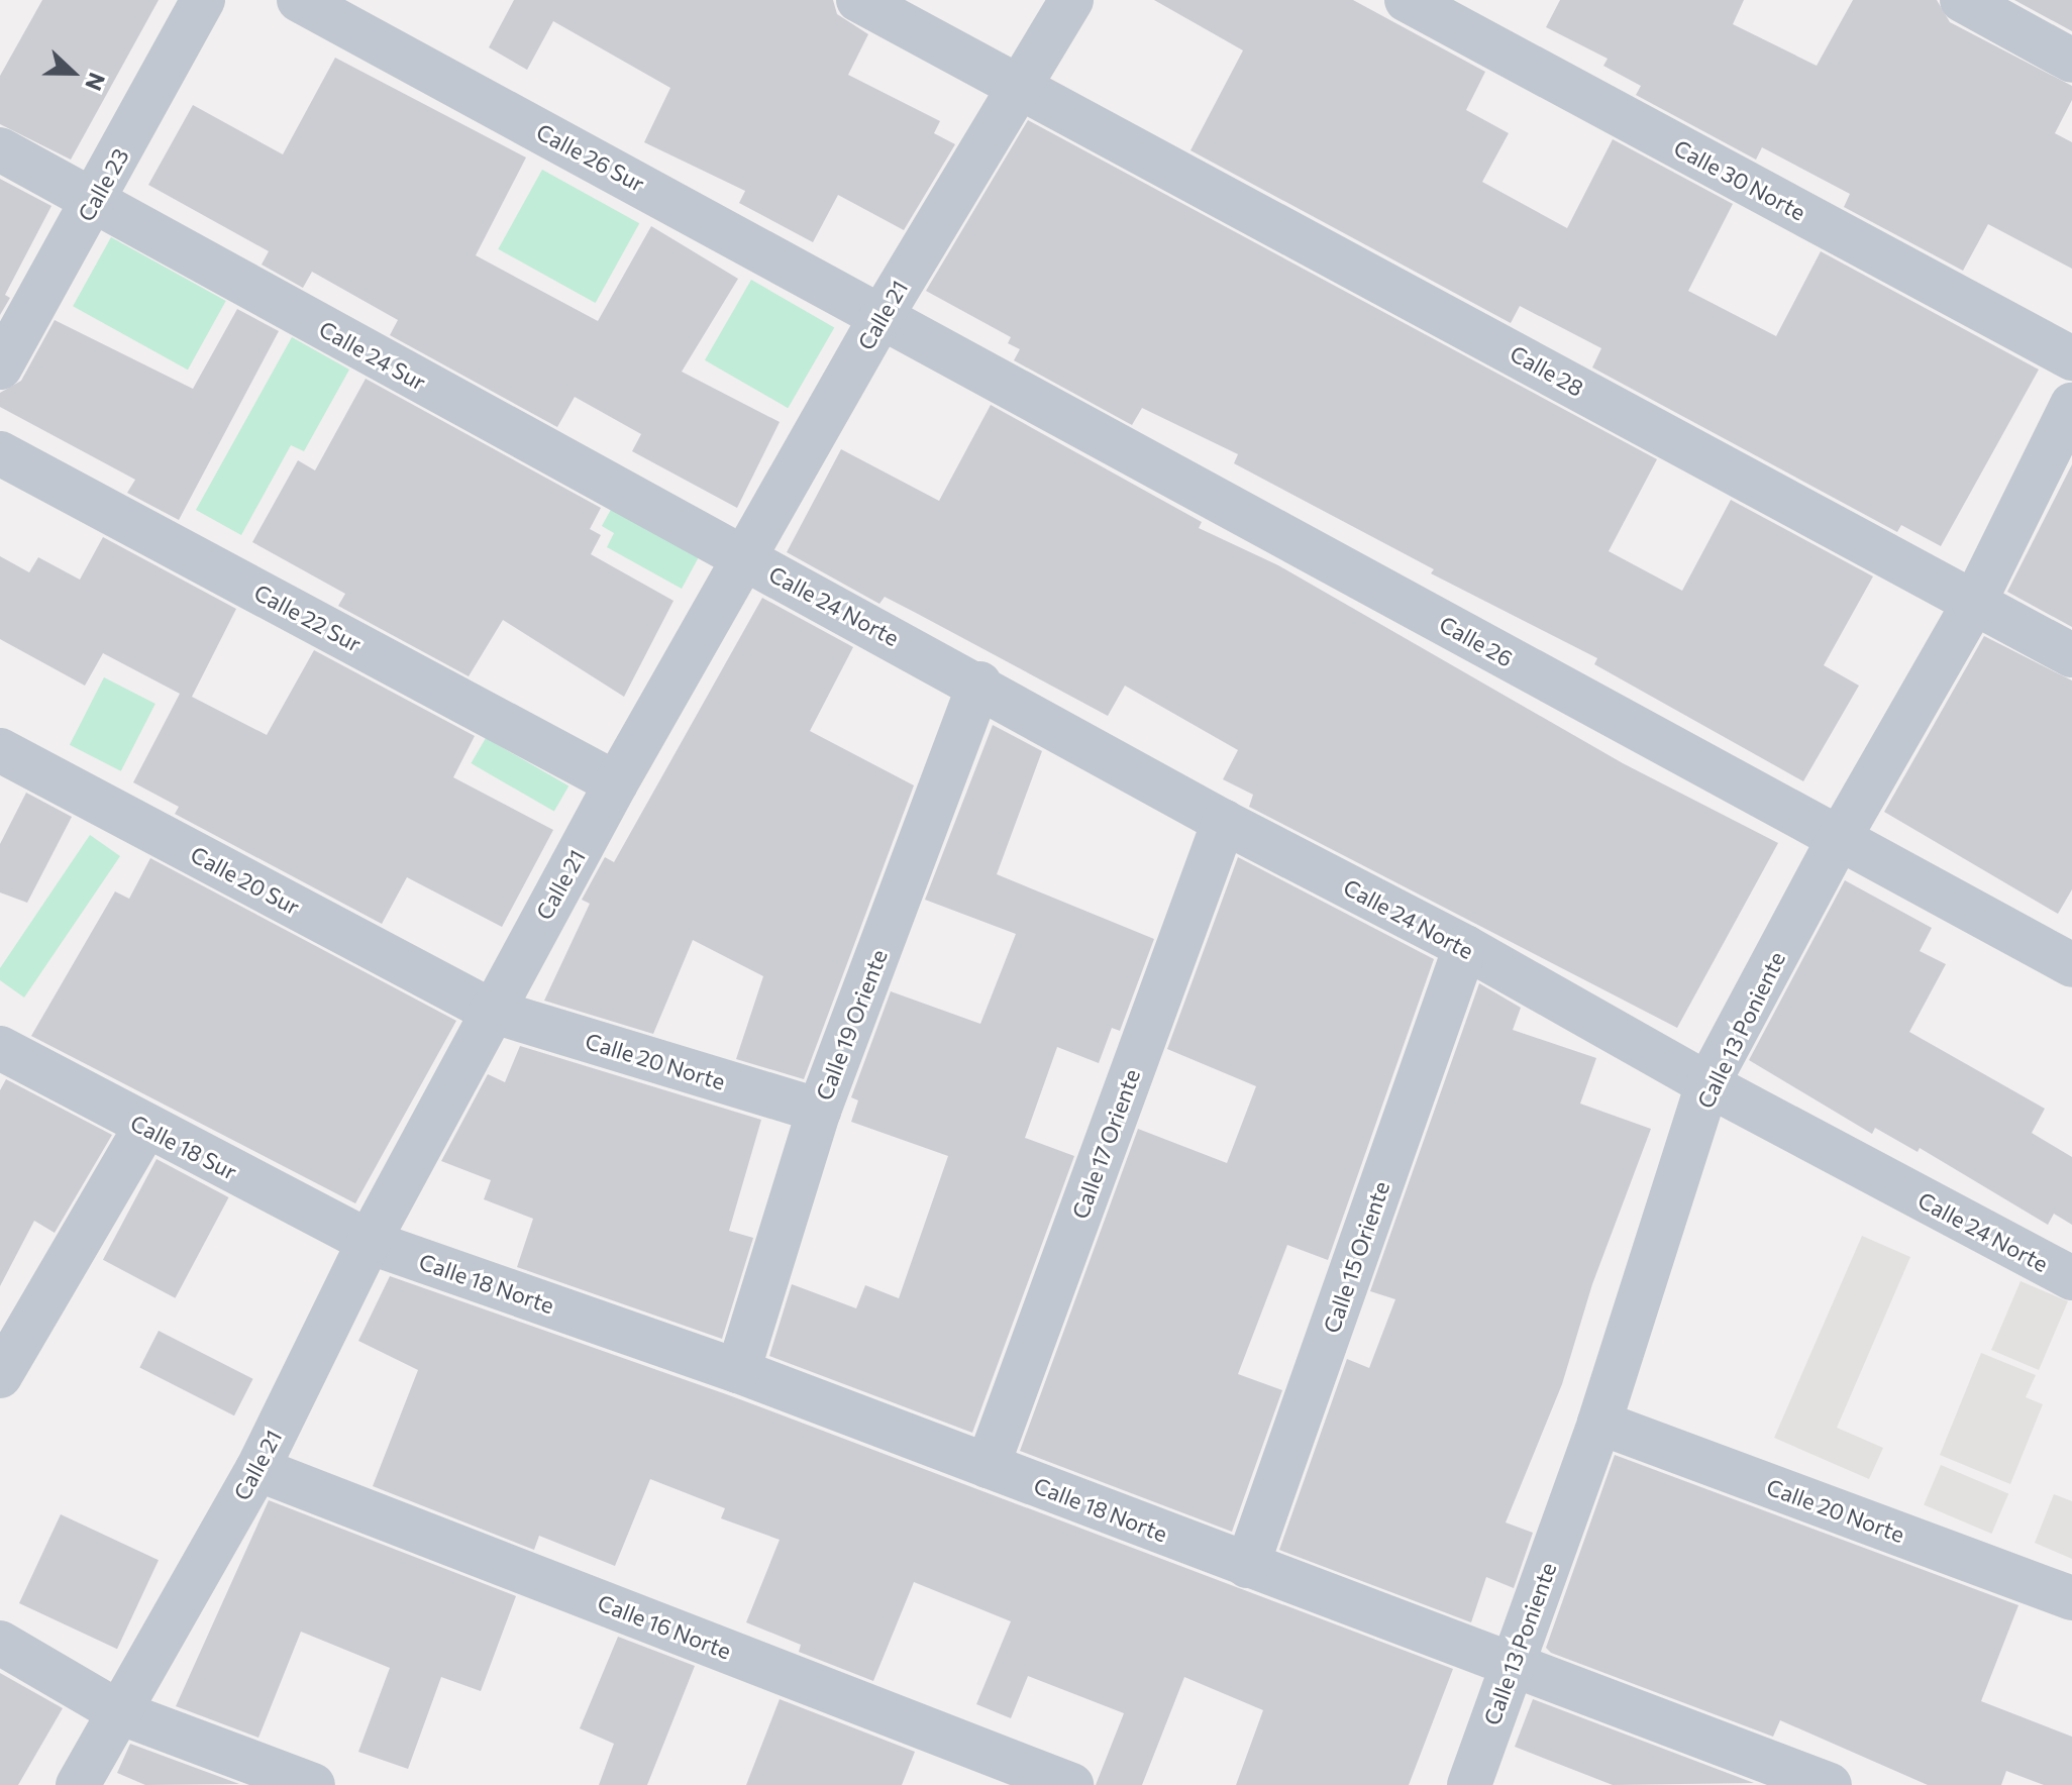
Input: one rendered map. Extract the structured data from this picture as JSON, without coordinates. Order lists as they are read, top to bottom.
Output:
{
  "streets": {
    "street": [
      "Calle 26 Sur",
      "Calle 30 Norte",
      "Calle 23",
      "Calle 21",
      "Calle 24 Sur",
      "Calle 28",
      "Calle 24 Norte",
      "Calle 22 Sur",
      "Calle 26",
      "Calle 20 Sur",
      "Calle 19 Oriente",
      "Calle 13 Poniente",
      "Calle 20 Norte",
      "Calle 17 Oriente",
      "Calle 18 Sur",
      "Calle 15 Oriente",
      "Calle 18 Norte",
      "Calle 16 Norte"
    ]
  },
  "crossings": [
    ["Calle 26 Sur", "Calle 21"],
    ["Calle 26 Sur", "Calle 26"],
    ["Calle 23", "Calle 24 Sur"],
    ["Calle 21", "Calle 24 Sur"],
    ["Calle 21", "Calle 28"],
    ["Calle 21", "Calle 24 Norte"],
    ["Calle 21", "Calle 22 Sur"],
    ["Calle 21", "Calle 26"],
    ["Calle 21", "Calle 20 Sur"],
    ["Calle 21", "Calle 20 Norte"],
    ["Calle 21", "Calle 18 Sur"],
    ["Calle 21", "Calle 18 Norte"],
    ["Calle 21", "Calle 16 Norte"],
    ["Calle 24 Sur", "Calle 24 Norte"],
    ["Calle 28", "Calle 13 Poniente"],
    ["Calle 24 Norte", "Calle 19 Oriente"],
    ["Calle 24 Norte", "Calle 13 Poniente"],
    ["Calle 24 Norte", "Calle 17 Oriente"],
    ["Calle 24 Norte", "Calle 15 Oriente"],
    ["Calle 26", "Calle 13 Poniente"],
    ["Calle 20 Sur", "Calle 20 Norte"],
    ["Calle 19 Oriente", "Calle 20 Norte"],
    ["Calle 19 Oriente", "Calle 18 Norte"],
    ["Calle 13 Poniente", "Calle 20 Norte"],
    ["Calle 13 Poniente", "Calle 18 Norte"],
    ["Calle 17 Oriente", "Calle 18 Norte"],
    ["Calle 18 Sur", "Calle 18 Norte"],
    ["Calle 15 Oriente", "Calle 18 Norte"]
  ],
  "north": "right"
}
